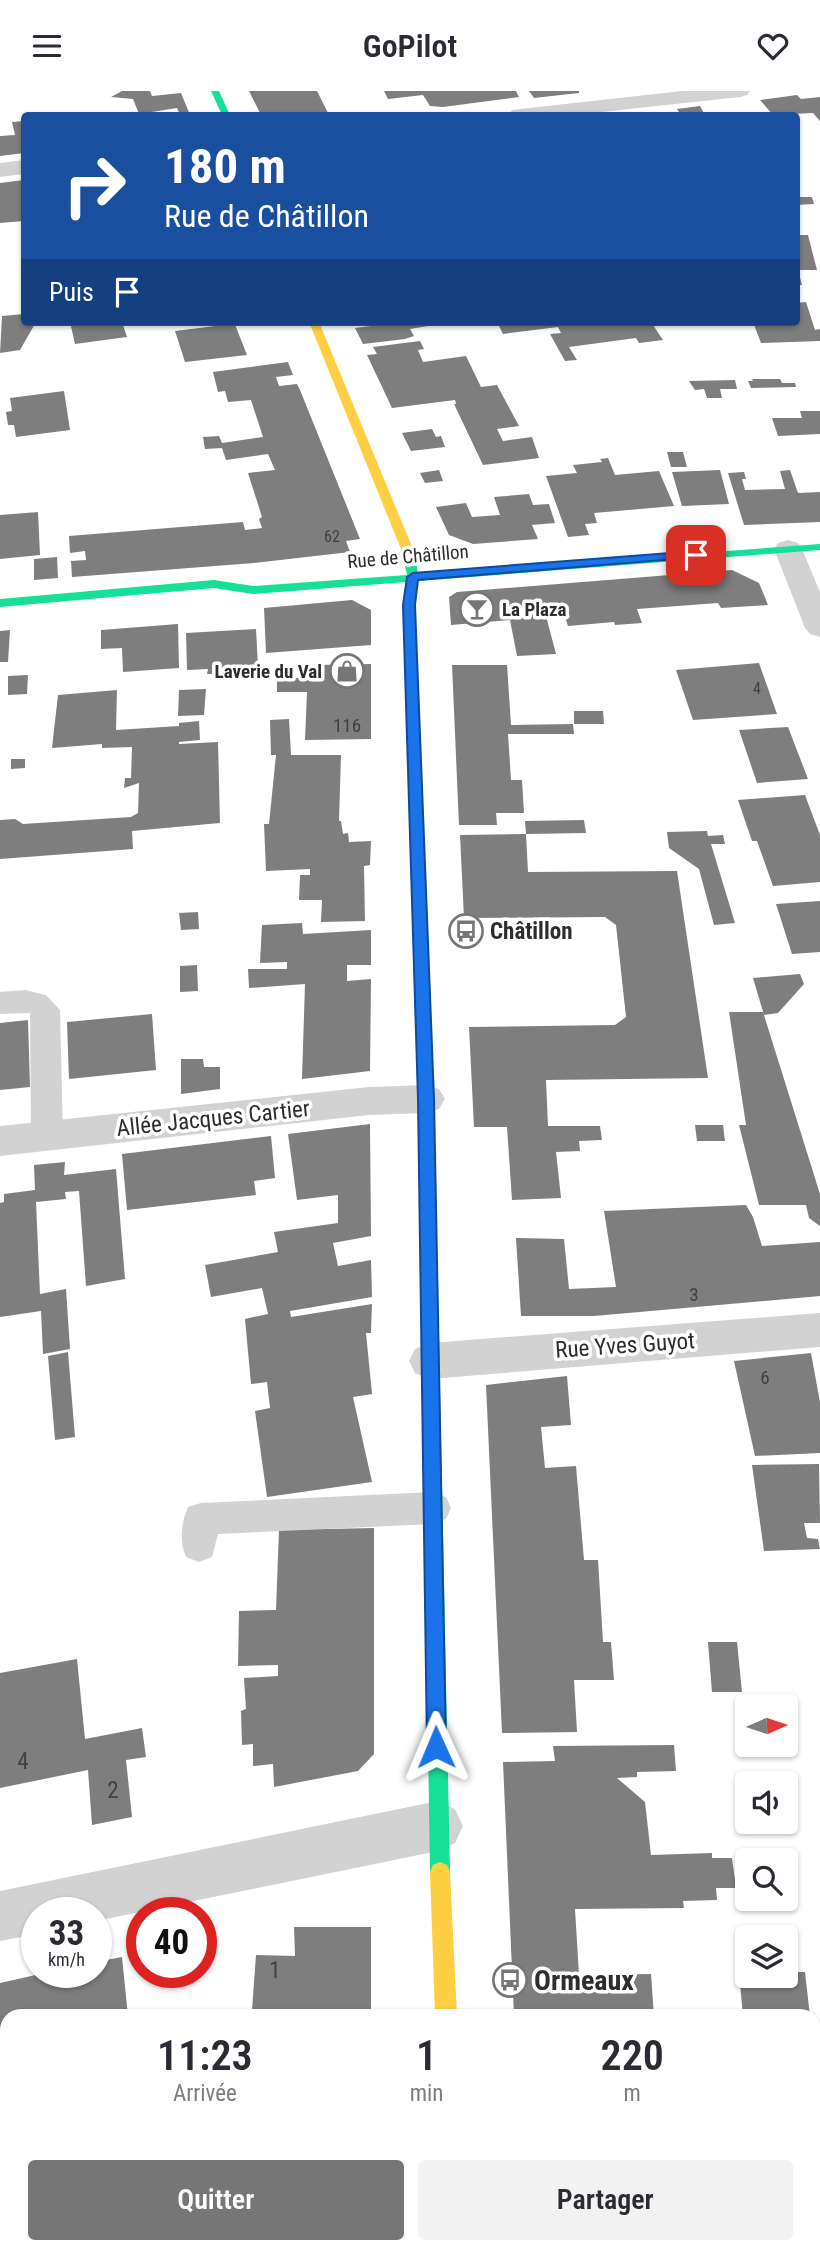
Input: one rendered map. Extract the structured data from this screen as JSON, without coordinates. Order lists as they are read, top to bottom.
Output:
{
  "streets": {
    "street": ["Rue de Châtillon", "Allée Jacques Cartier", "Rue Yves Guyot"]
  },
  "places": {
    "bar": ["La Plaza"],
    "shop": ["Laverie du Val"],
    "bus stop": ["Châtillon", "Ormeaux"]
  },
  "house_numbers": [
    "62",
    "4",
    "116",
    "3",
    "6",
    "4",
    "2",
    "1"
  ],
  "north": "right",
  "page": {
    "header": "GoPilot",
    "turn": ["180 m", "Rue de Châtillon"],
    "then": "Puis",
    "speed": "33 km/h",
    "limit": "40",
    "eta": [
      "11:23",
      "Arrivée",
      "1",
      "min",
      "220",
      "m"
    ],
    "buttons": ["Quitter", "Partager"]
  }
}
